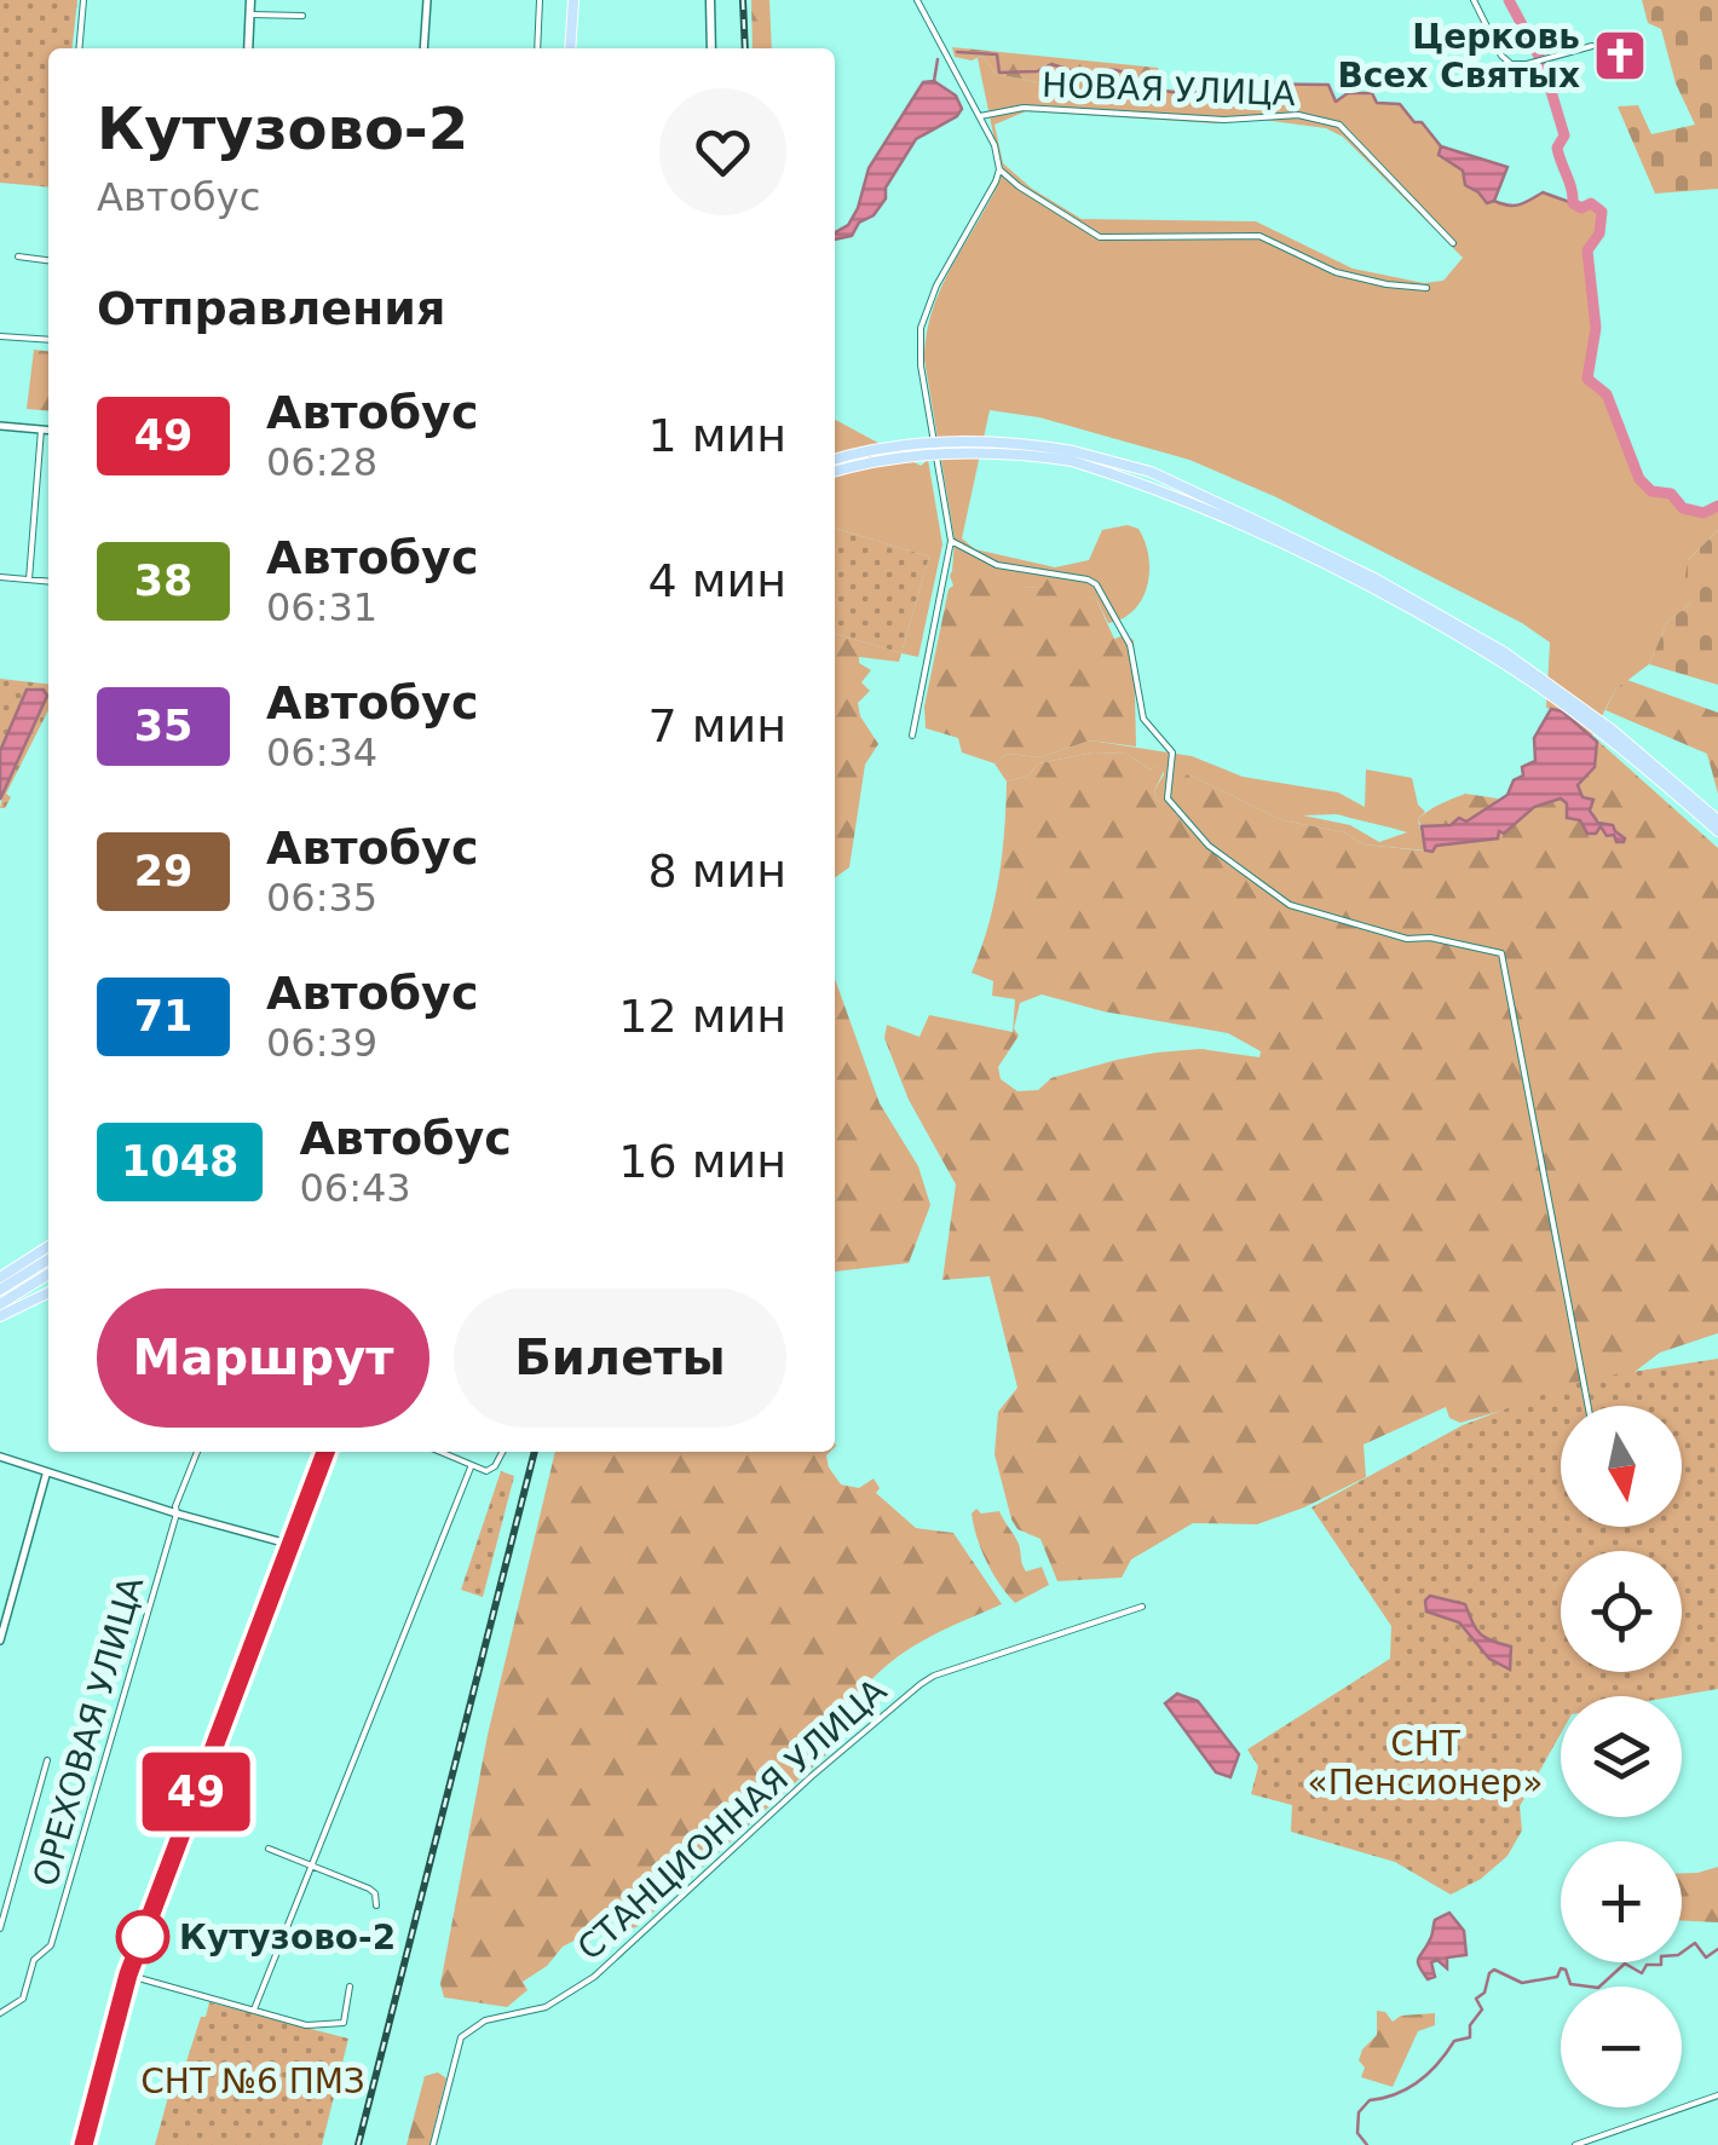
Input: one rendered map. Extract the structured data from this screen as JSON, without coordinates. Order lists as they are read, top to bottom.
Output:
{
  "streets": {
    "street": ["НОВАЯ УЛИЦА", "ОРЕХОВАЯ УЛИЦА", "СТАНЦИОННАЯ УЛИЦА"]
  },
  "parks": ["СНТ «Пенсионер»", "СНТ №6 ПМЗ"],
  "places": {
    "church": ["Церковь Всех Святых"],
    "other": ["Кутузово-2"]
  },
  "lines": ["bus line 49"],
  "north": "bottom",
  "page": {
    "on_map": "49",
    "heading": [
      ["Кутузово-2", "Автобус"],
      "Отправления"
    ],
    "list": [
      {
        "mark": "49",
        "name": "Автобус",
        "note": "06:28",
        "value": "1 мин"
      },
      {
        "mark": "38",
        "name": "Автобус",
        "note": "06:31",
        "value": "4 мин"
      },
      {
        "mark": "35",
        "name": "Автобус",
        "note": "06:34",
        "value": "7 мин"
      },
      {
        "mark": "29",
        "name": "Автобус",
        "note": "06:35",
        "value": "8 мин"
      },
      {
        "mark": "71",
        "name": "Автобус",
        "note": "06:39",
        "value": "12 мин"
      },
      {
        "mark": "1048",
        "name": "Автобус",
        "note": "06:43",
        "value": "16 мин"
      }
    ],
    "buttons": ["Маршрут", "Билеты"],
    "map_buttons": ["+", "−"]
  }
}
